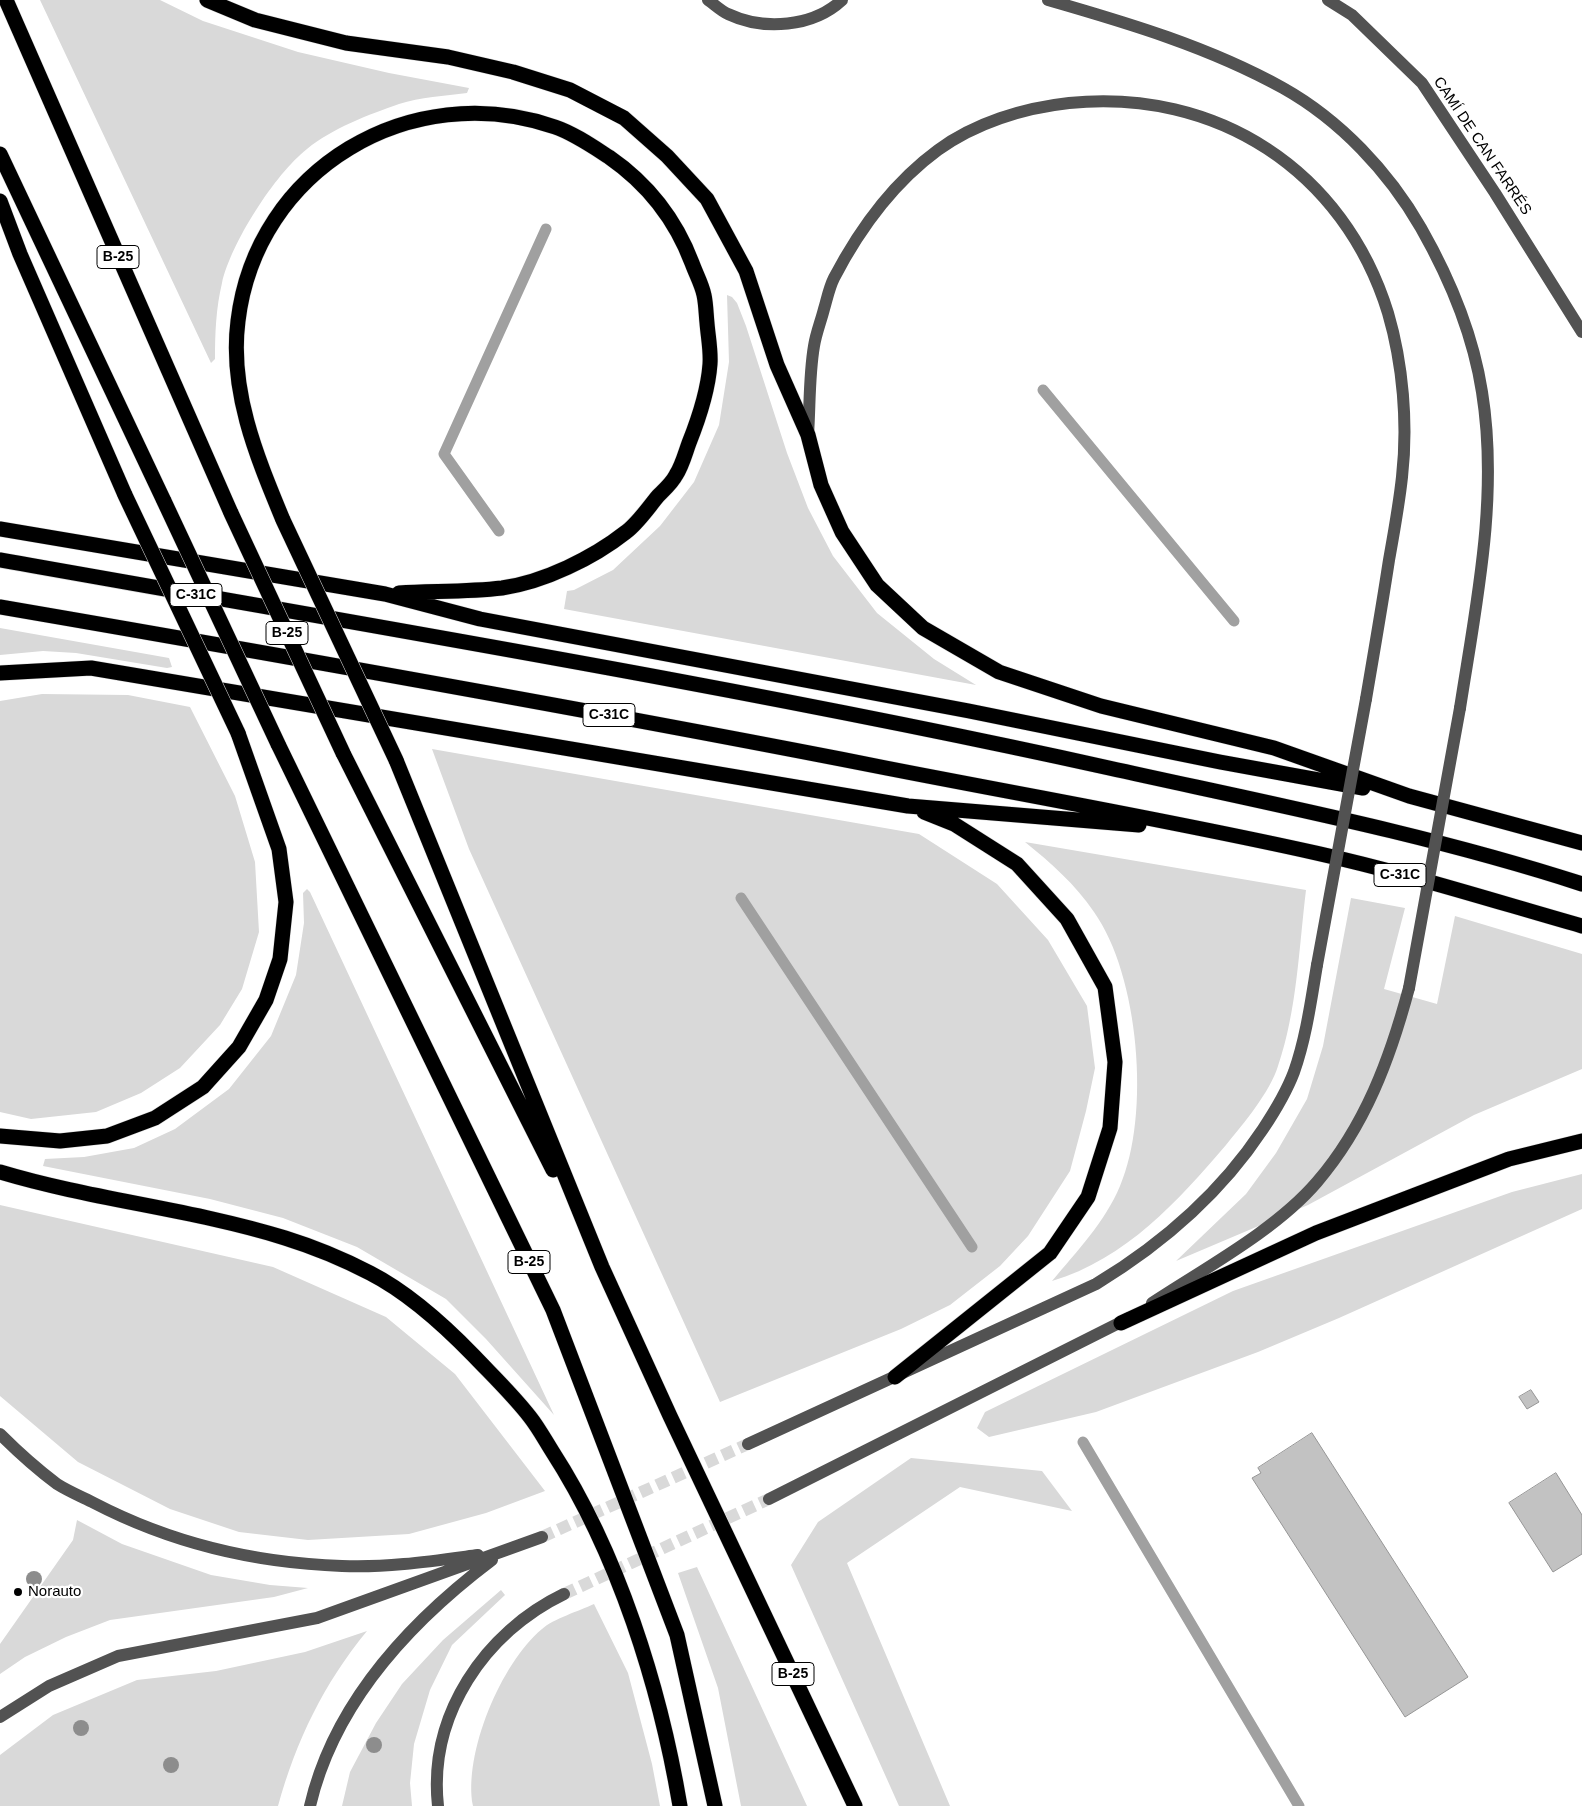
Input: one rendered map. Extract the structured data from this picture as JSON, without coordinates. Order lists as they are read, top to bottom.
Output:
{
  "streets": {
    "highway": ["B-25", "C-31C"],
    "street": ["CAMÍ DE CAN FARRÉS"]
  },
  "places": ["Norauto"]
}
